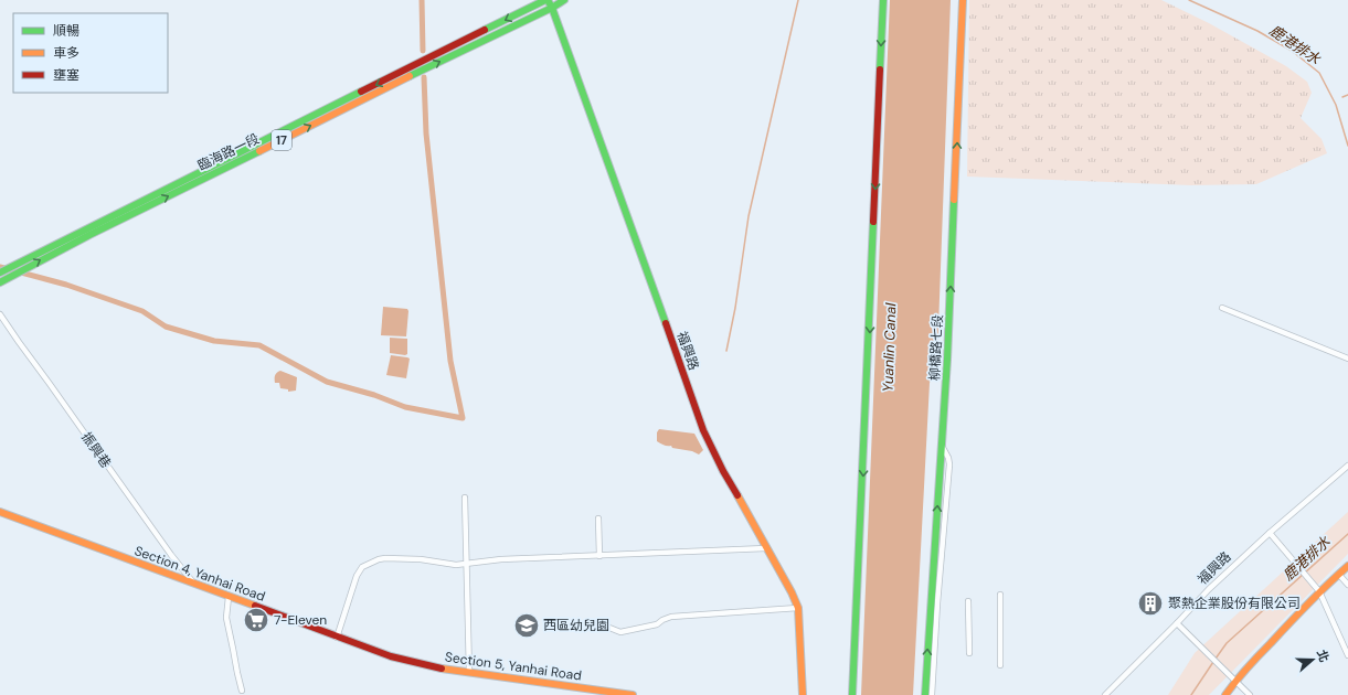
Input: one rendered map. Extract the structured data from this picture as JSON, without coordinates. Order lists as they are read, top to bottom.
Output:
{
  "streets": {
    "main road": [
      "17",
      "臨海路一段",
      "柳橋路七段",
      "福興路",
      "Section 4, Yanhai Road",
      "Section 5, Yanhai Road"
    ],
    "street": ["振興巷"]
  },
  "crossings": [
    ["臨海路一段", "福興路"],
    ["振興巷", "Section 4, Yanhai Road"],
    ["Section 4, Yanhai Road", "Section 5, Yanhai Road"]
  ],
  "one_way": ["柳橋路七段"],
  "water": ["鹿港排水", "Yuanlin Canal"],
  "places": {
    "building": ["聚熱企業股份有限公司"],
    "supermarket": ["7-Eleven"],
    "school or university": ["西區幼兒園"]
  },
  "legend": ["順暢", "車多", "壅塞"],
  "north": "right"
}
